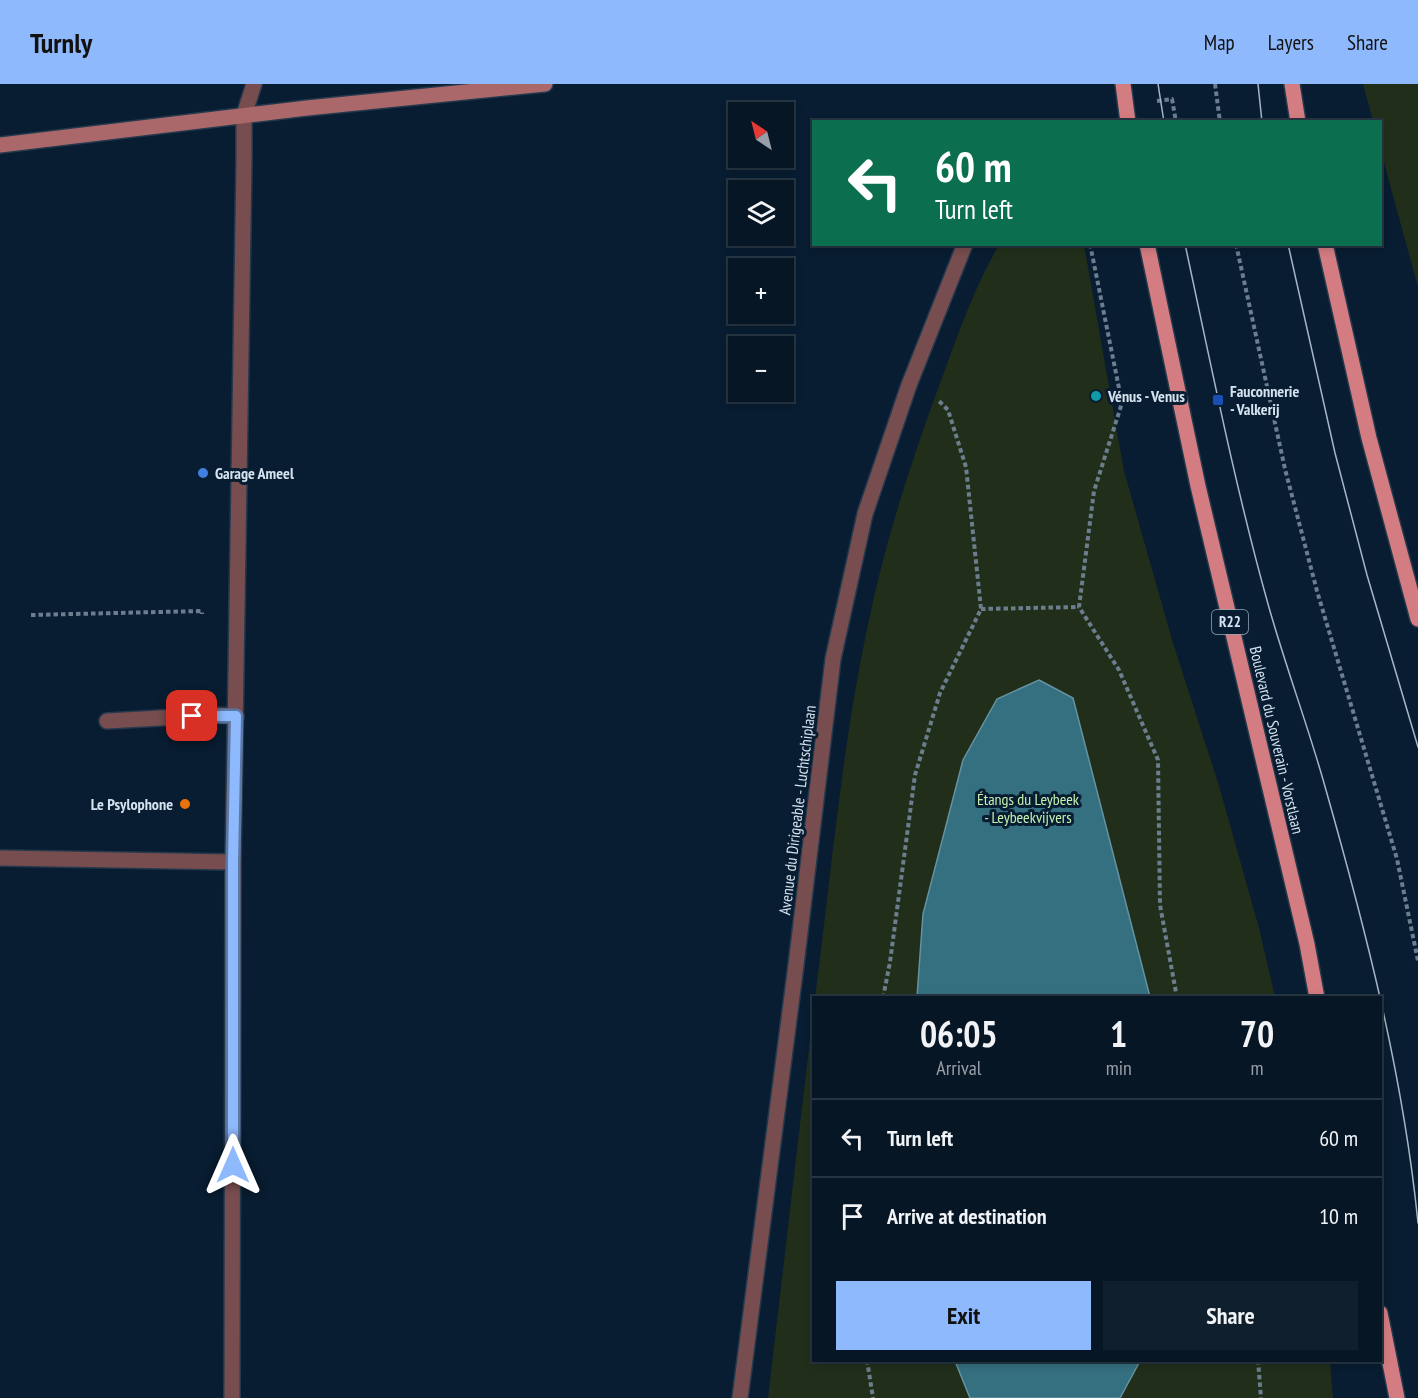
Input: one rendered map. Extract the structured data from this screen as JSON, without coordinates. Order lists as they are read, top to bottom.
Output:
{
  "streets": {
    "main road": ["R22", "Boulevard du Souverain - Vorstlaan"],
    "street": ["Avenue du Dirigeable - Luchtschiplaan"]
  },
  "parks": ["Étangs du Leybeek - Leybeekvijvers"],
  "places": {
    "other": ["Vénus - Venus", "Garage Ameel", "Le Psylophone"],
    "transit": ["Fauconnerie - Valkerij"]
  },
  "north": "top left",
  "page": {
    "header": "Turnly",
    "nav": ["Map", "Layers", "Share"],
    "map_buttons": ["+", "−"],
    "turn": ["60 m", "Turn left"],
    "eta": [
      "06:05",
      "Arrival",
      "1",
      "min",
      "70",
      "m"
    ],
    "list": [
      {
        "name": "Turn left",
        "value": "60 m"
      },
      {
        "name": "Arrive at destination",
        "value": "10 m"
      }
    ],
    "buttons": ["Exit", "Share"]
  }
}
